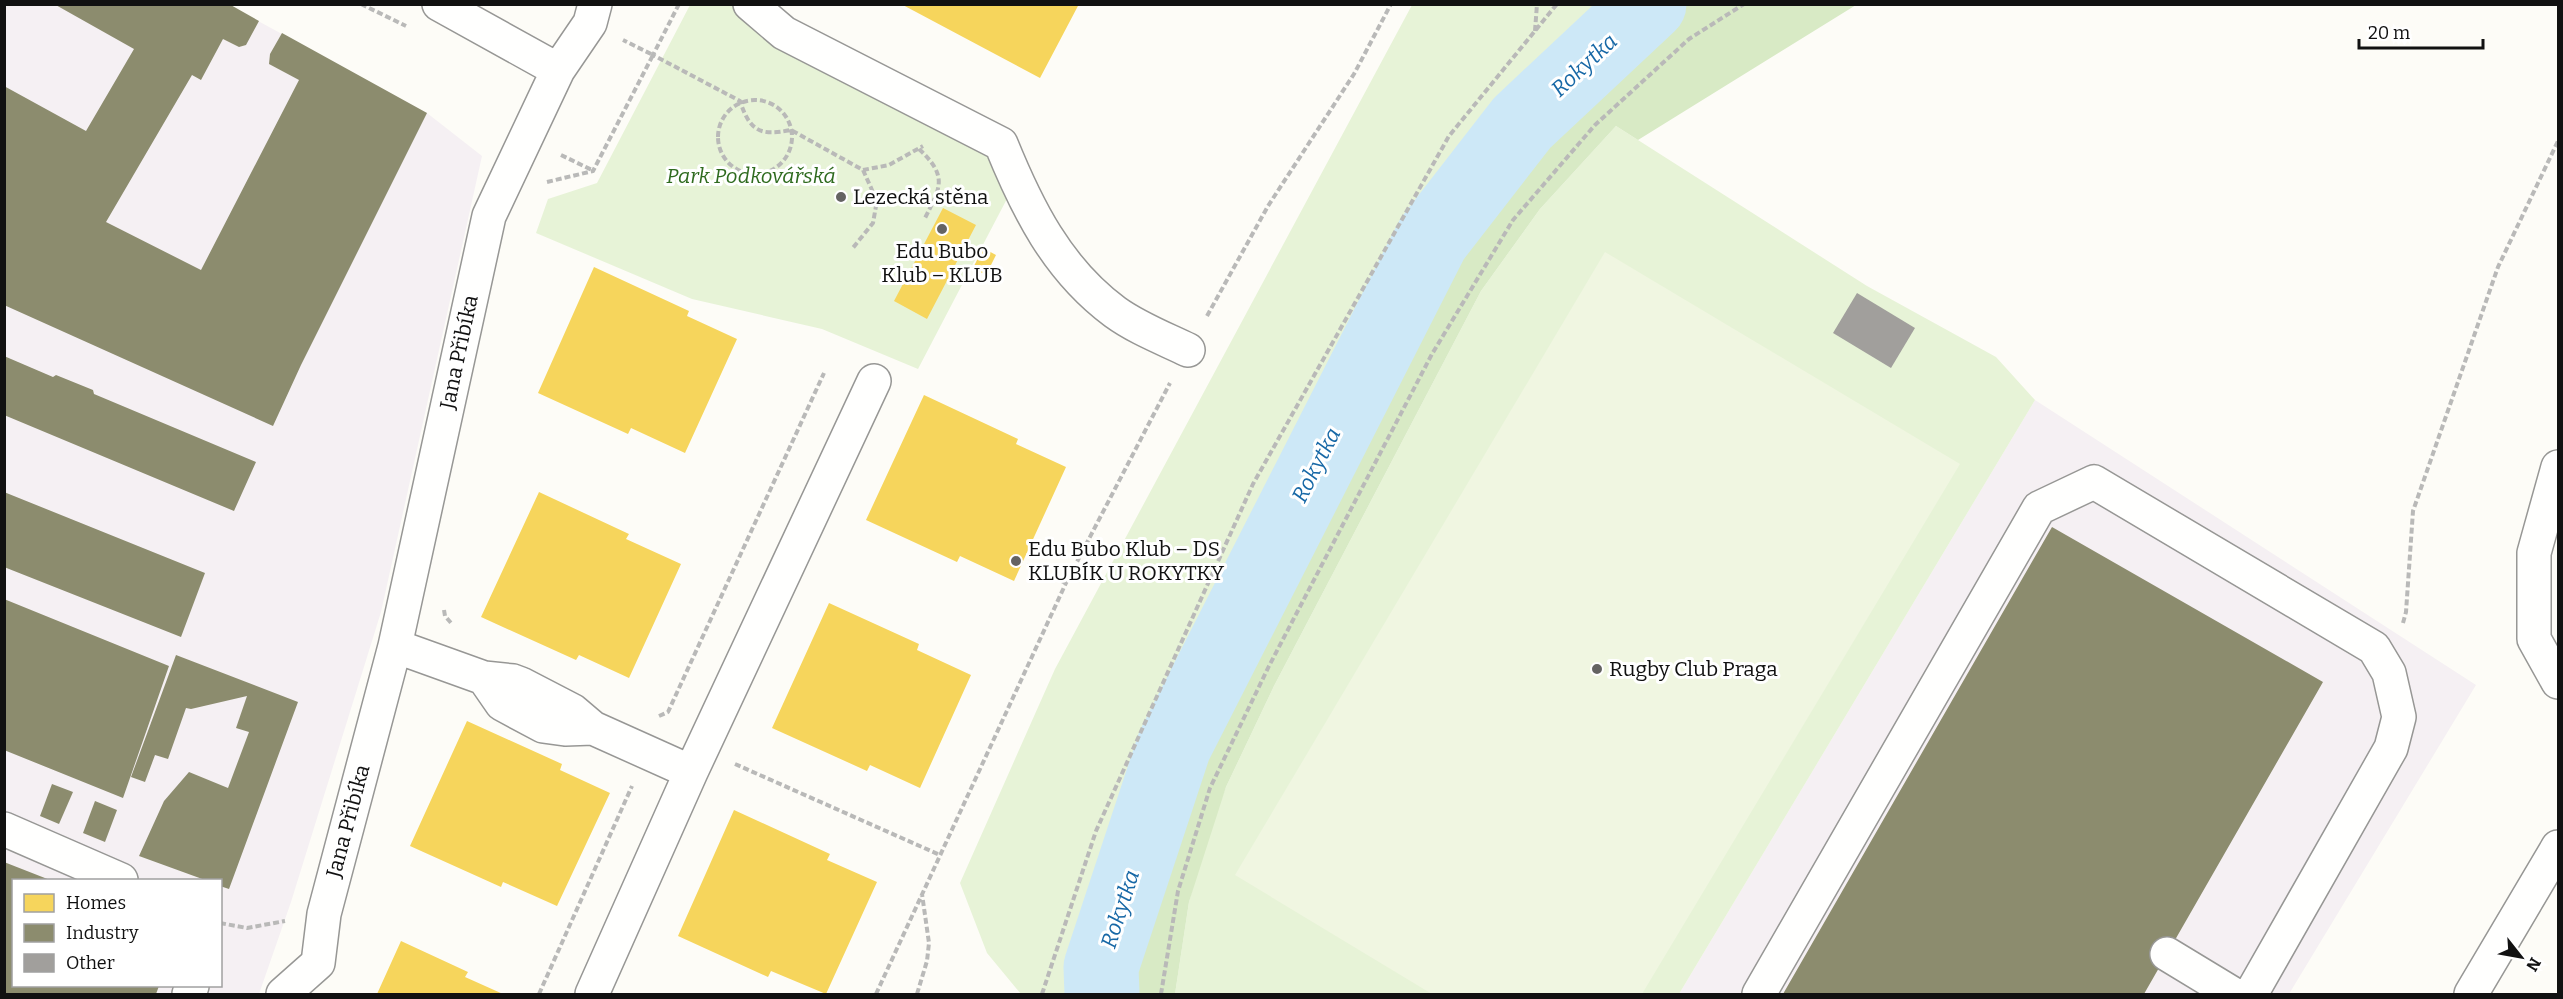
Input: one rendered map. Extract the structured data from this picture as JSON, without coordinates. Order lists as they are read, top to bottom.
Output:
{
  "streets": {
    "street": ["Jana Přibíka"]
  },
  "water": ["Rokytka"],
  "parks": ["Park Podkovářská"],
  "places": [
    "Lezecká stěna",
    "Edu Bubo Klub – KLUB",
    "Edu Bubo Klub – DS KLUBÍK U ROKYTKY",
    "Rugby Club Praga"
  ],
  "legend": ["Homes", "Industry", "Other"],
  "scale_bar": "20 m",
  "north": "bottom right"
}
